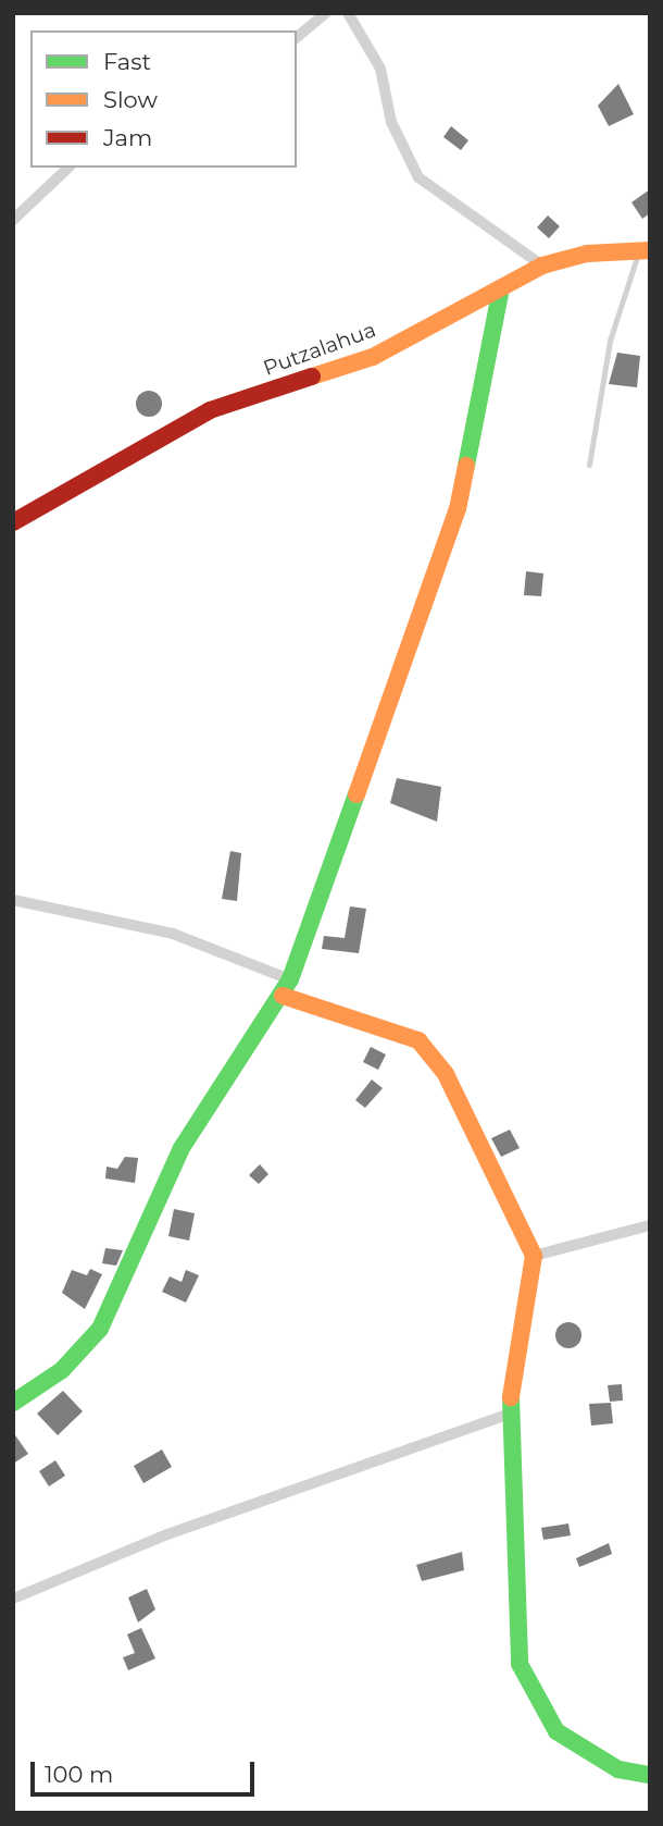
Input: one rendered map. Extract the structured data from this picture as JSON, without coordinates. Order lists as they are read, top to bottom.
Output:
{
  "streets": {
    "street": ["Putzalahua"]
  },
  "legend": ["Fast", "Slow", "Jam"],
  "scale_bar": "100 m"
}
